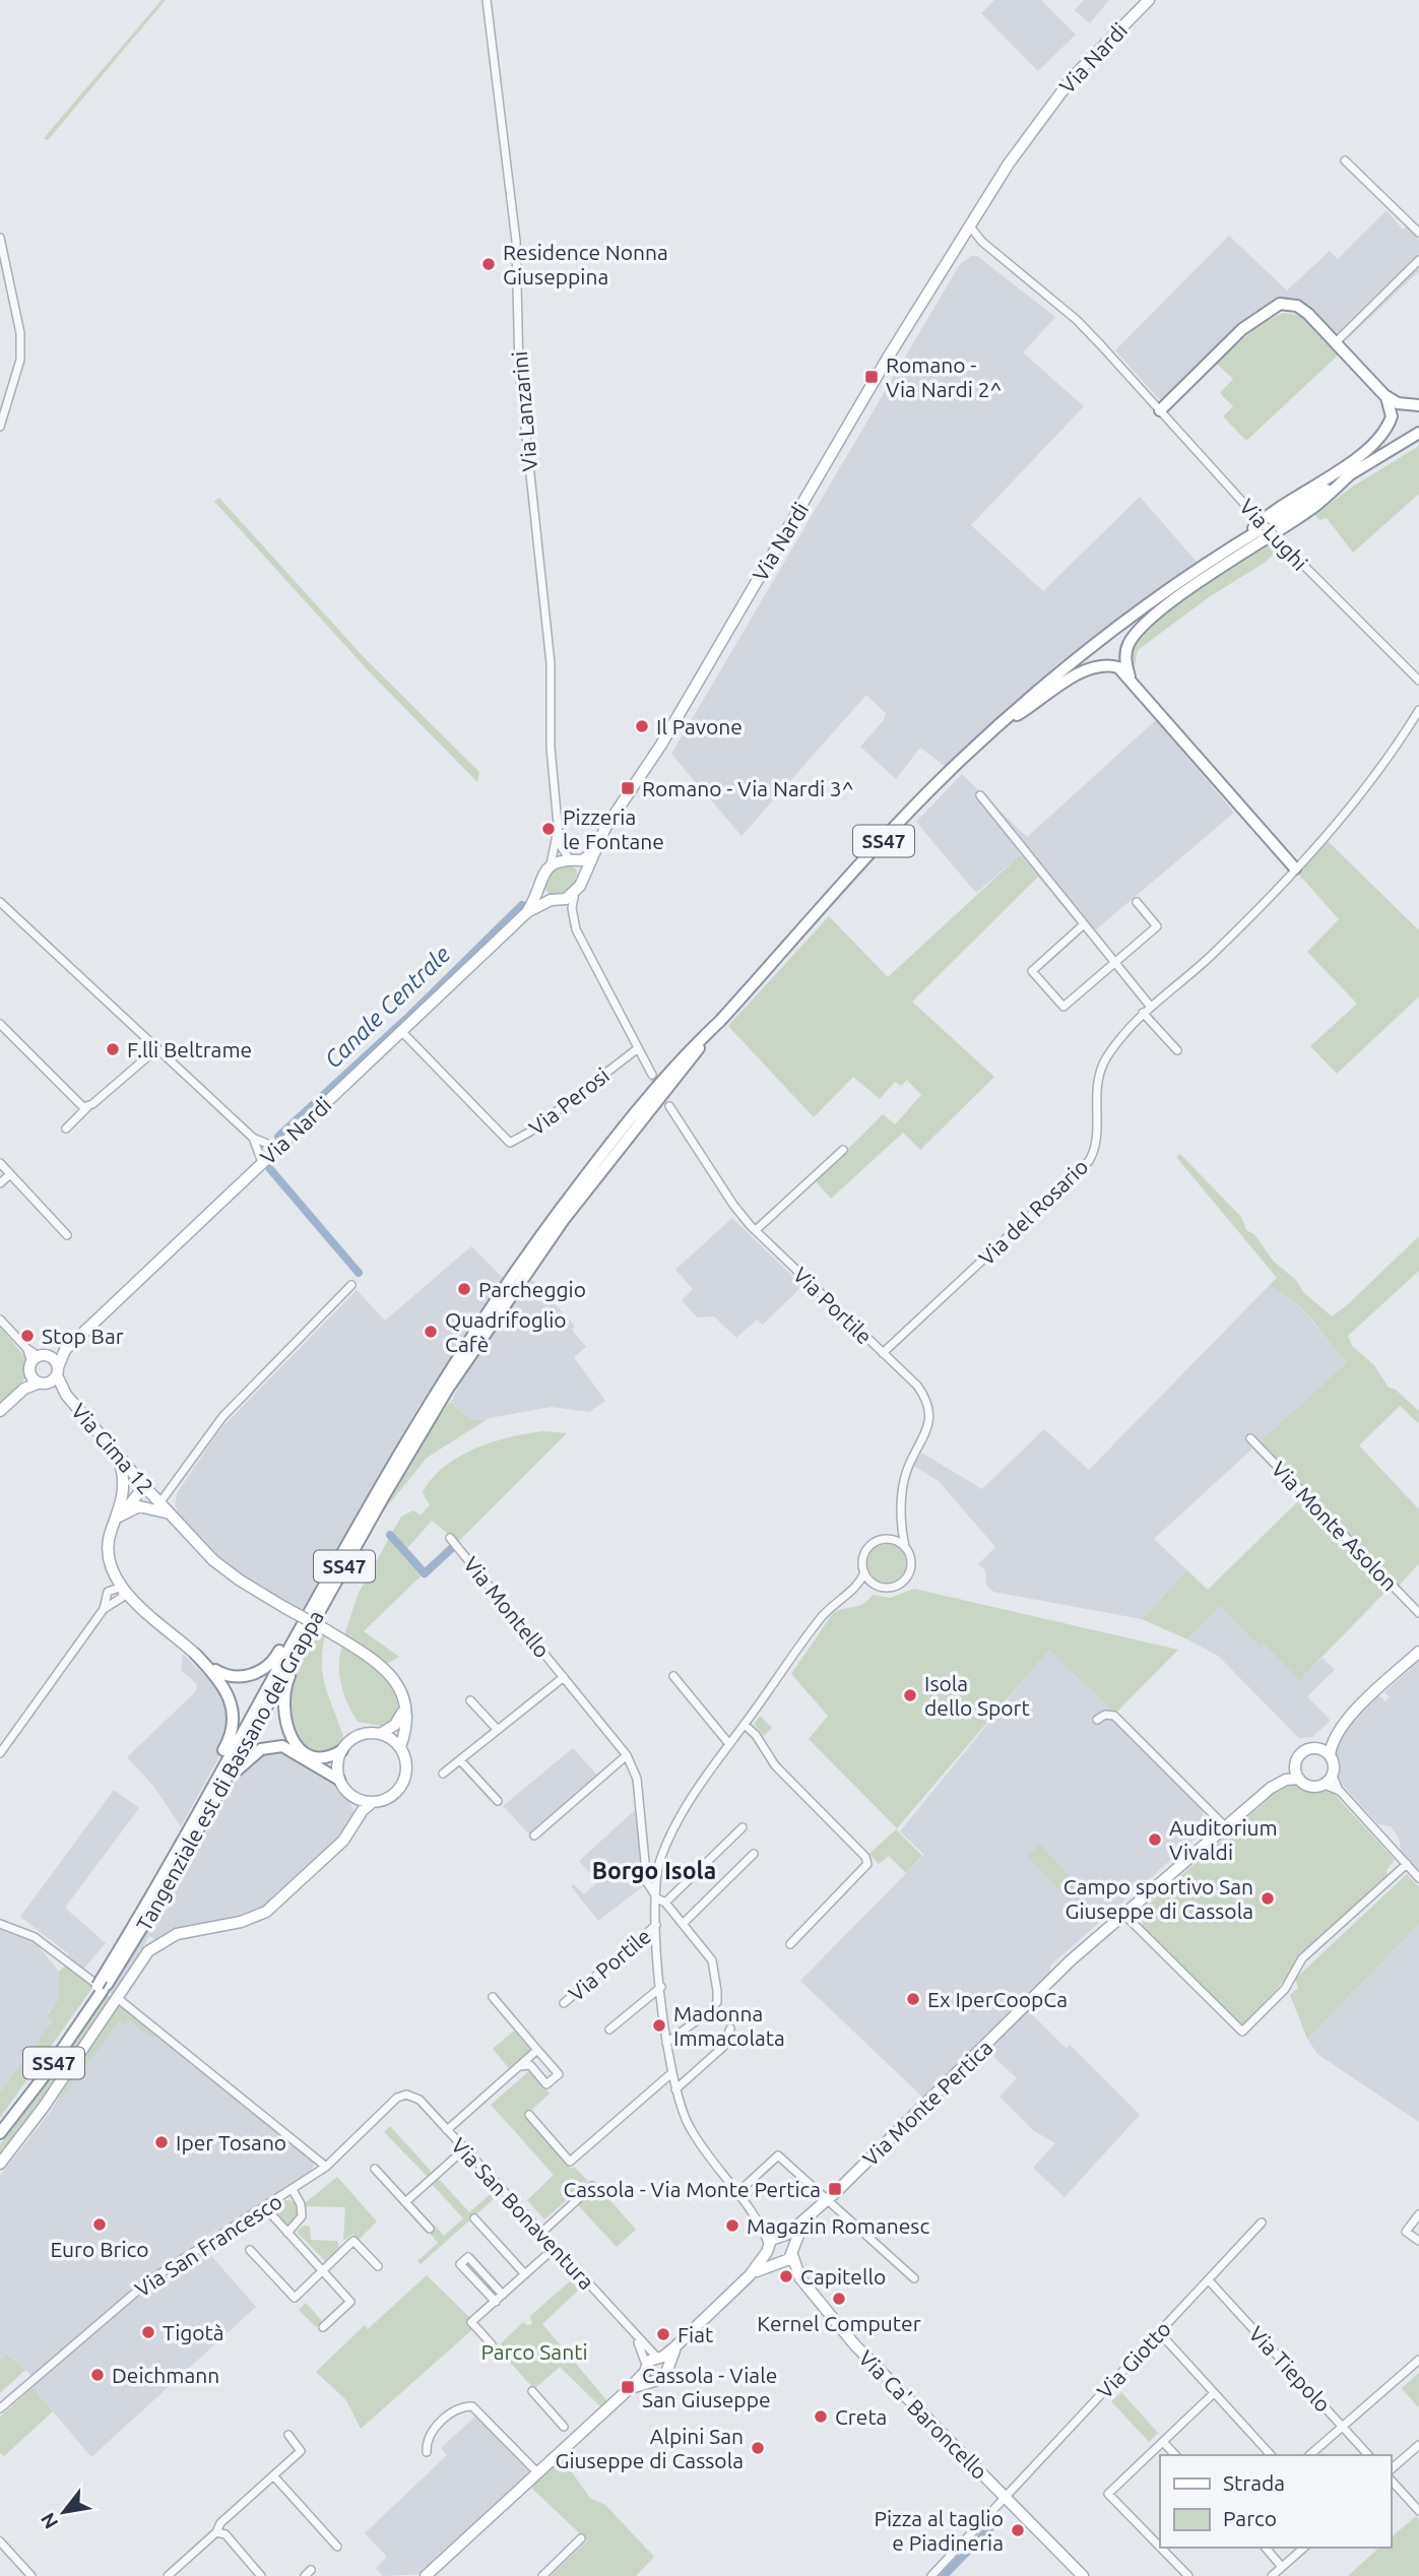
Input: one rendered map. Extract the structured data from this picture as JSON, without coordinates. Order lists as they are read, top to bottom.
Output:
{
  "streets": {
    "highway": ["SS47", "Tangenziale est di Bassano del Grappa"],
    "main road": [
      "Via Nardi",
      "Via Cima 12",
      "Via Monte Pertica",
      "Via Ca' Baroncello"
    ],
    "street": [
      "Via Lanzarini",
      "Via Lughi",
      "Via Perosi",
      "Via del Rosario",
      "Via Portile",
      "Via Monte Asolon",
      "Via Montello",
      "Via San Bonaventura",
      "Via San Francesco",
      "Via Giotto",
      "Via Tiepolo"
    ]
  },
  "crossings": [
    ["Via Nardi", "Via Lanzarini"],
    ["Via Nardi", "Via Lughi"],
    ["Via Nardi", "Via Perosi"],
    ["SS47", "Via Cima 12"],
    ["SS47", "Tangenziale est di Bassano del Grappa"],
    ["Via del Rosario", "Via Portile"],
    ["Via Portile", "Via Montello"],
    ["Via Portile", "Via Monte Pertica"],
    ["Via Portile", "Via Ca' Baroncello"],
    ["Via Monte Pertica", "Via Ca' Baroncello"],
    ["Via San Bonaventura", "Via San Francesco"],
    ["Via Giotto", "Via Tiepolo"],
    ["Via Giotto", "Via Ca' Baroncello"]
  ],
  "districts": ["Borgo Isola"],
  "water": ["Canale Centrale"],
  "parks": ["Parco Santi"],
  "places": {
    "other": [
      "Residence Nonna Giuseppina",
      "Il Pavone",
      "Pizzeria le Fontane",
      "F.lli Beltrame",
      "Parcheggio",
      "Quadrifoglio Cafè",
      "Stop Bar",
      "Isola dello Sport",
      "Auditorium Vivaldi",
      "Campo sportivo San Giuseppe di Cassola",
      "Ex IperCoopCa",
      "Madonna Immacolata",
      "Iper Tosano",
      "Euro Brico",
      "Magazin Romanesc",
      "Capitello",
      "Kernel Computer",
      "Tigotà",
      "Fiat",
      "Deichmann",
      "Creta",
      "Alpini San Giuseppe di Cassola",
      "Pizza al taglio e Piadineria"
    ],
    "transit": [
      "Romano - Via Nardi 2^",
      "Romano - Via Nardi 3^",
      "Cassola - Via Monte Pertica",
      "Cassola - Viale San Giuseppe"
    ]
  },
  "legend": ["Strada", "Parco"],
  "north": "bottom left"
}
